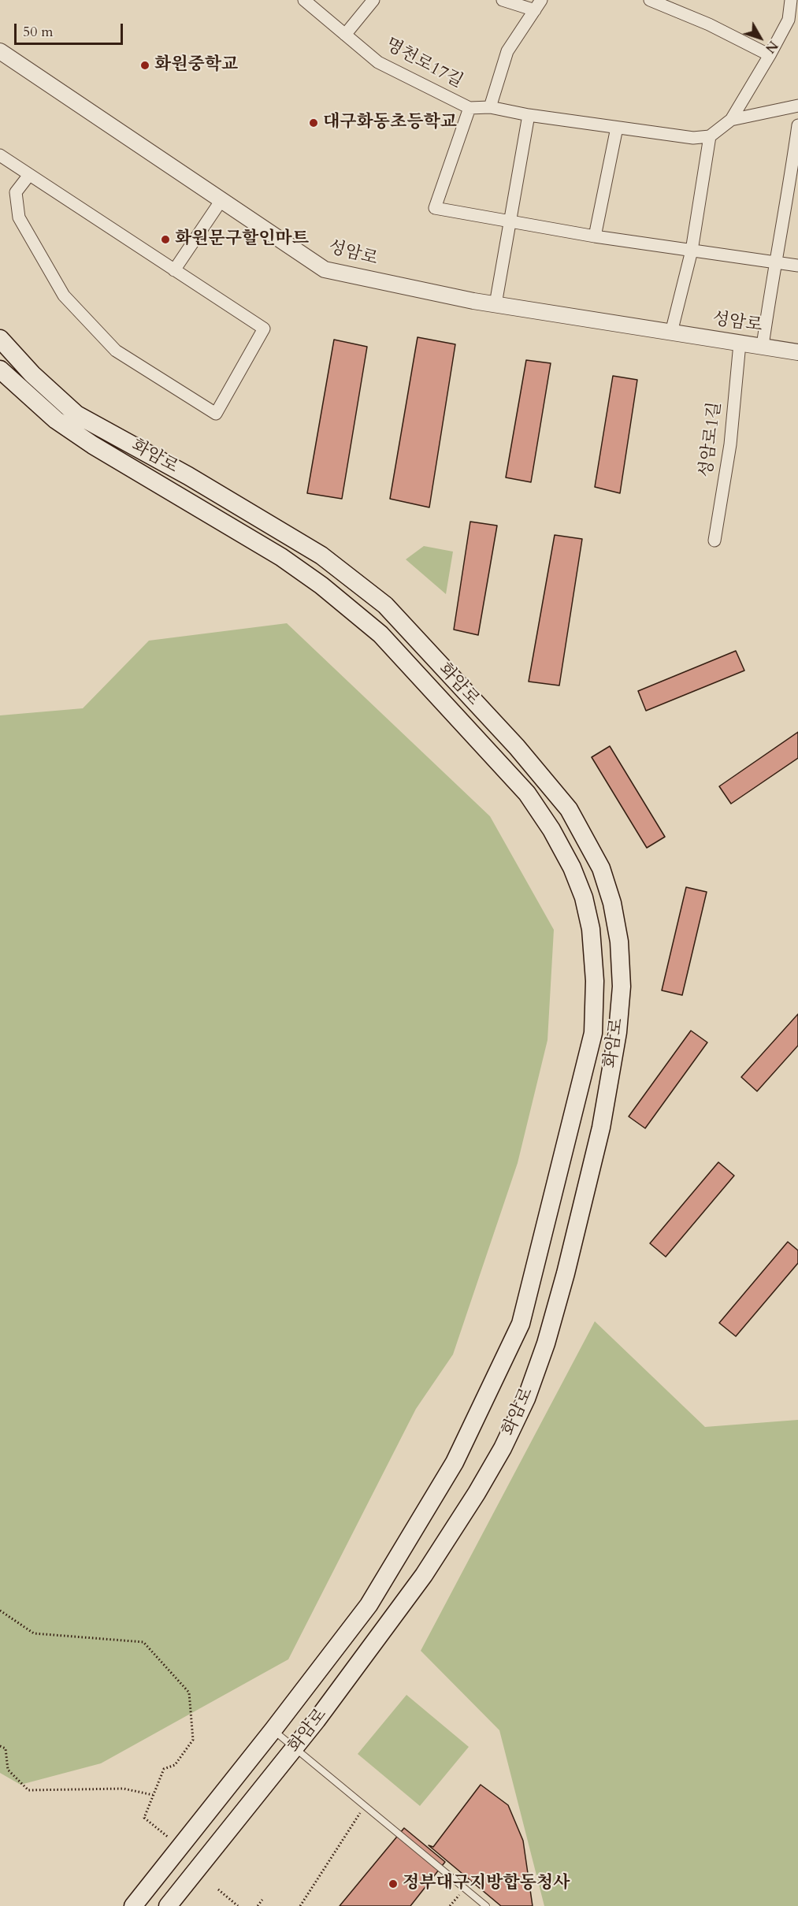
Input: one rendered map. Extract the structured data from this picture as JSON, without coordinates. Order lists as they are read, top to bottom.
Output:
{
  "streets": {
    "main road": ["화암로"],
    "street": ["명천로17길", "성암로", "성암로1길"]
  },
  "crossings": [
    ["성암로", "성암로1길"]
  ],
  "places": [
    "화원중학교",
    "대구화동초등학교",
    "화원문구할인마트",
    "정부대구지방합동청사"
  ],
  "scale_bar": "50 m",
  "north": "bottom right"
}
